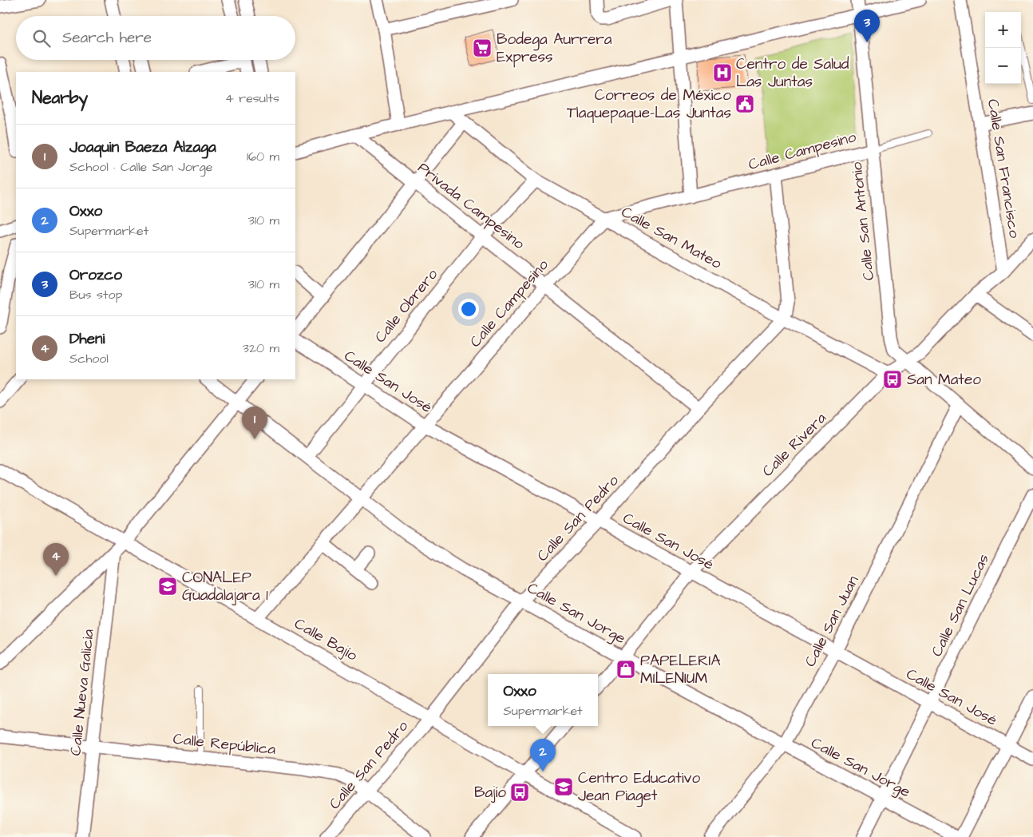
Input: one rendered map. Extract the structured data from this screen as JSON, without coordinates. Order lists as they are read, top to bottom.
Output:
{
  "streets": {
    "street": [
      "Calle Campesino",
      "Calle San Francisco",
      "Privada Campesino",
      "Calle San Antonio",
      "Calle San Mateo",
      "Calle Obrero",
      "Calle San José",
      "Calle Rivera",
      "Calle San Pedro",
      "Calle San Lucas",
      "Calle San Jorge",
      "Calle San Juan",
      "Calle Bajío",
      "Calle Nueva Galicia",
      "Calle República"
    ]
  },
  "crossings": [
    ["Calle Campesino", "Privada Campesino"],
    ["Calle Campesino", "Calle San Antonio"],
    ["Calle Campesino", "Calle San Mateo"],
    ["Calle Campesino", "Calle San José"],
    ["Calle Campesino", "Calle San Jorge"],
    ["Calle Campesino", "Calle Bajío"],
    ["Calle San Francisco", "Calle Rivera"],
    ["Privada Campesino", "Calle Obrero"],
    ["Privada Campesino", "Calle San Pedro"],
    ["Calle San Antonio", "Calle Rivera"],
    ["Calle San Mateo", "Calle Obrero"],
    ["Calle San Mateo", "Calle Rivera"],
    ["Calle San Mateo", "Calle San Pedro"],
    ["Calle Obrero", "Calle San José"],
    ["Calle Obrero", "Calle San Jorge"],
    ["Calle San José", "Calle Rivera"],
    ["Calle San José", "Calle San Pedro"],
    ["Calle San José", "Calle San Lucas"],
    ["Calle San José", "Calle San Juan"],
    ["Calle Rivera", "Calle San Jorge"],
    ["Calle San Pedro", "Calle San Jorge"],
    ["Calle San Pedro", "Calle Bajío"],
    ["Calle San Pedro", "Calle República"],
    ["Calle San Lucas", "Calle San Jorge"],
    ["Calle San Jorge", "Calle San Juan"],
    ["Calle Nueva Galicia", "Calle República"]
  ],
  "places": {
    "supermarket": ["Bodega Aurrera Express"],
    "hospital": ["Centro de Salud Las Juntas"],
    "public building": ["Correos de México Tlaquepaque-Las Juntas"],
    "bus stop": ["San Mateo", "Bajío"],
    "school or university": ["CONALEP Guadalajara 1", "Centro Educativo Jean Piaget"],
    "shop": ["PAPELERIA MILENIUM"]
  },
  "page": {
    "pins": [
      "3",
      "1",
      "4",
      "2"
    ],
    "map_buttons": ["+", "−"],
    "search": "Search here",
    "heading": ["Nearby", "4 results"],
    "list": [
      {
        "mark": "1",
        "name": "Joaquin Baeza Alzaga",
        "note": "School · Calle San Jorge",
        "value": "160 m"
      },
      {
        "mark": "2",
        "name": "Oxxo",
        "note": "Supermarket",
        "value": "310 m"
      },
      {
        "mark": "3",
        "name": "Orozco",
        "note": "Bus stop",
        "value": "310 m"
      },
      {
        "mark": "4",
        "name": "Dheni",
        "note": "School",
        "value": "320 m"
      }
    ],
    "popup": ["Oxxo", "Supermarket"]
  }
}
